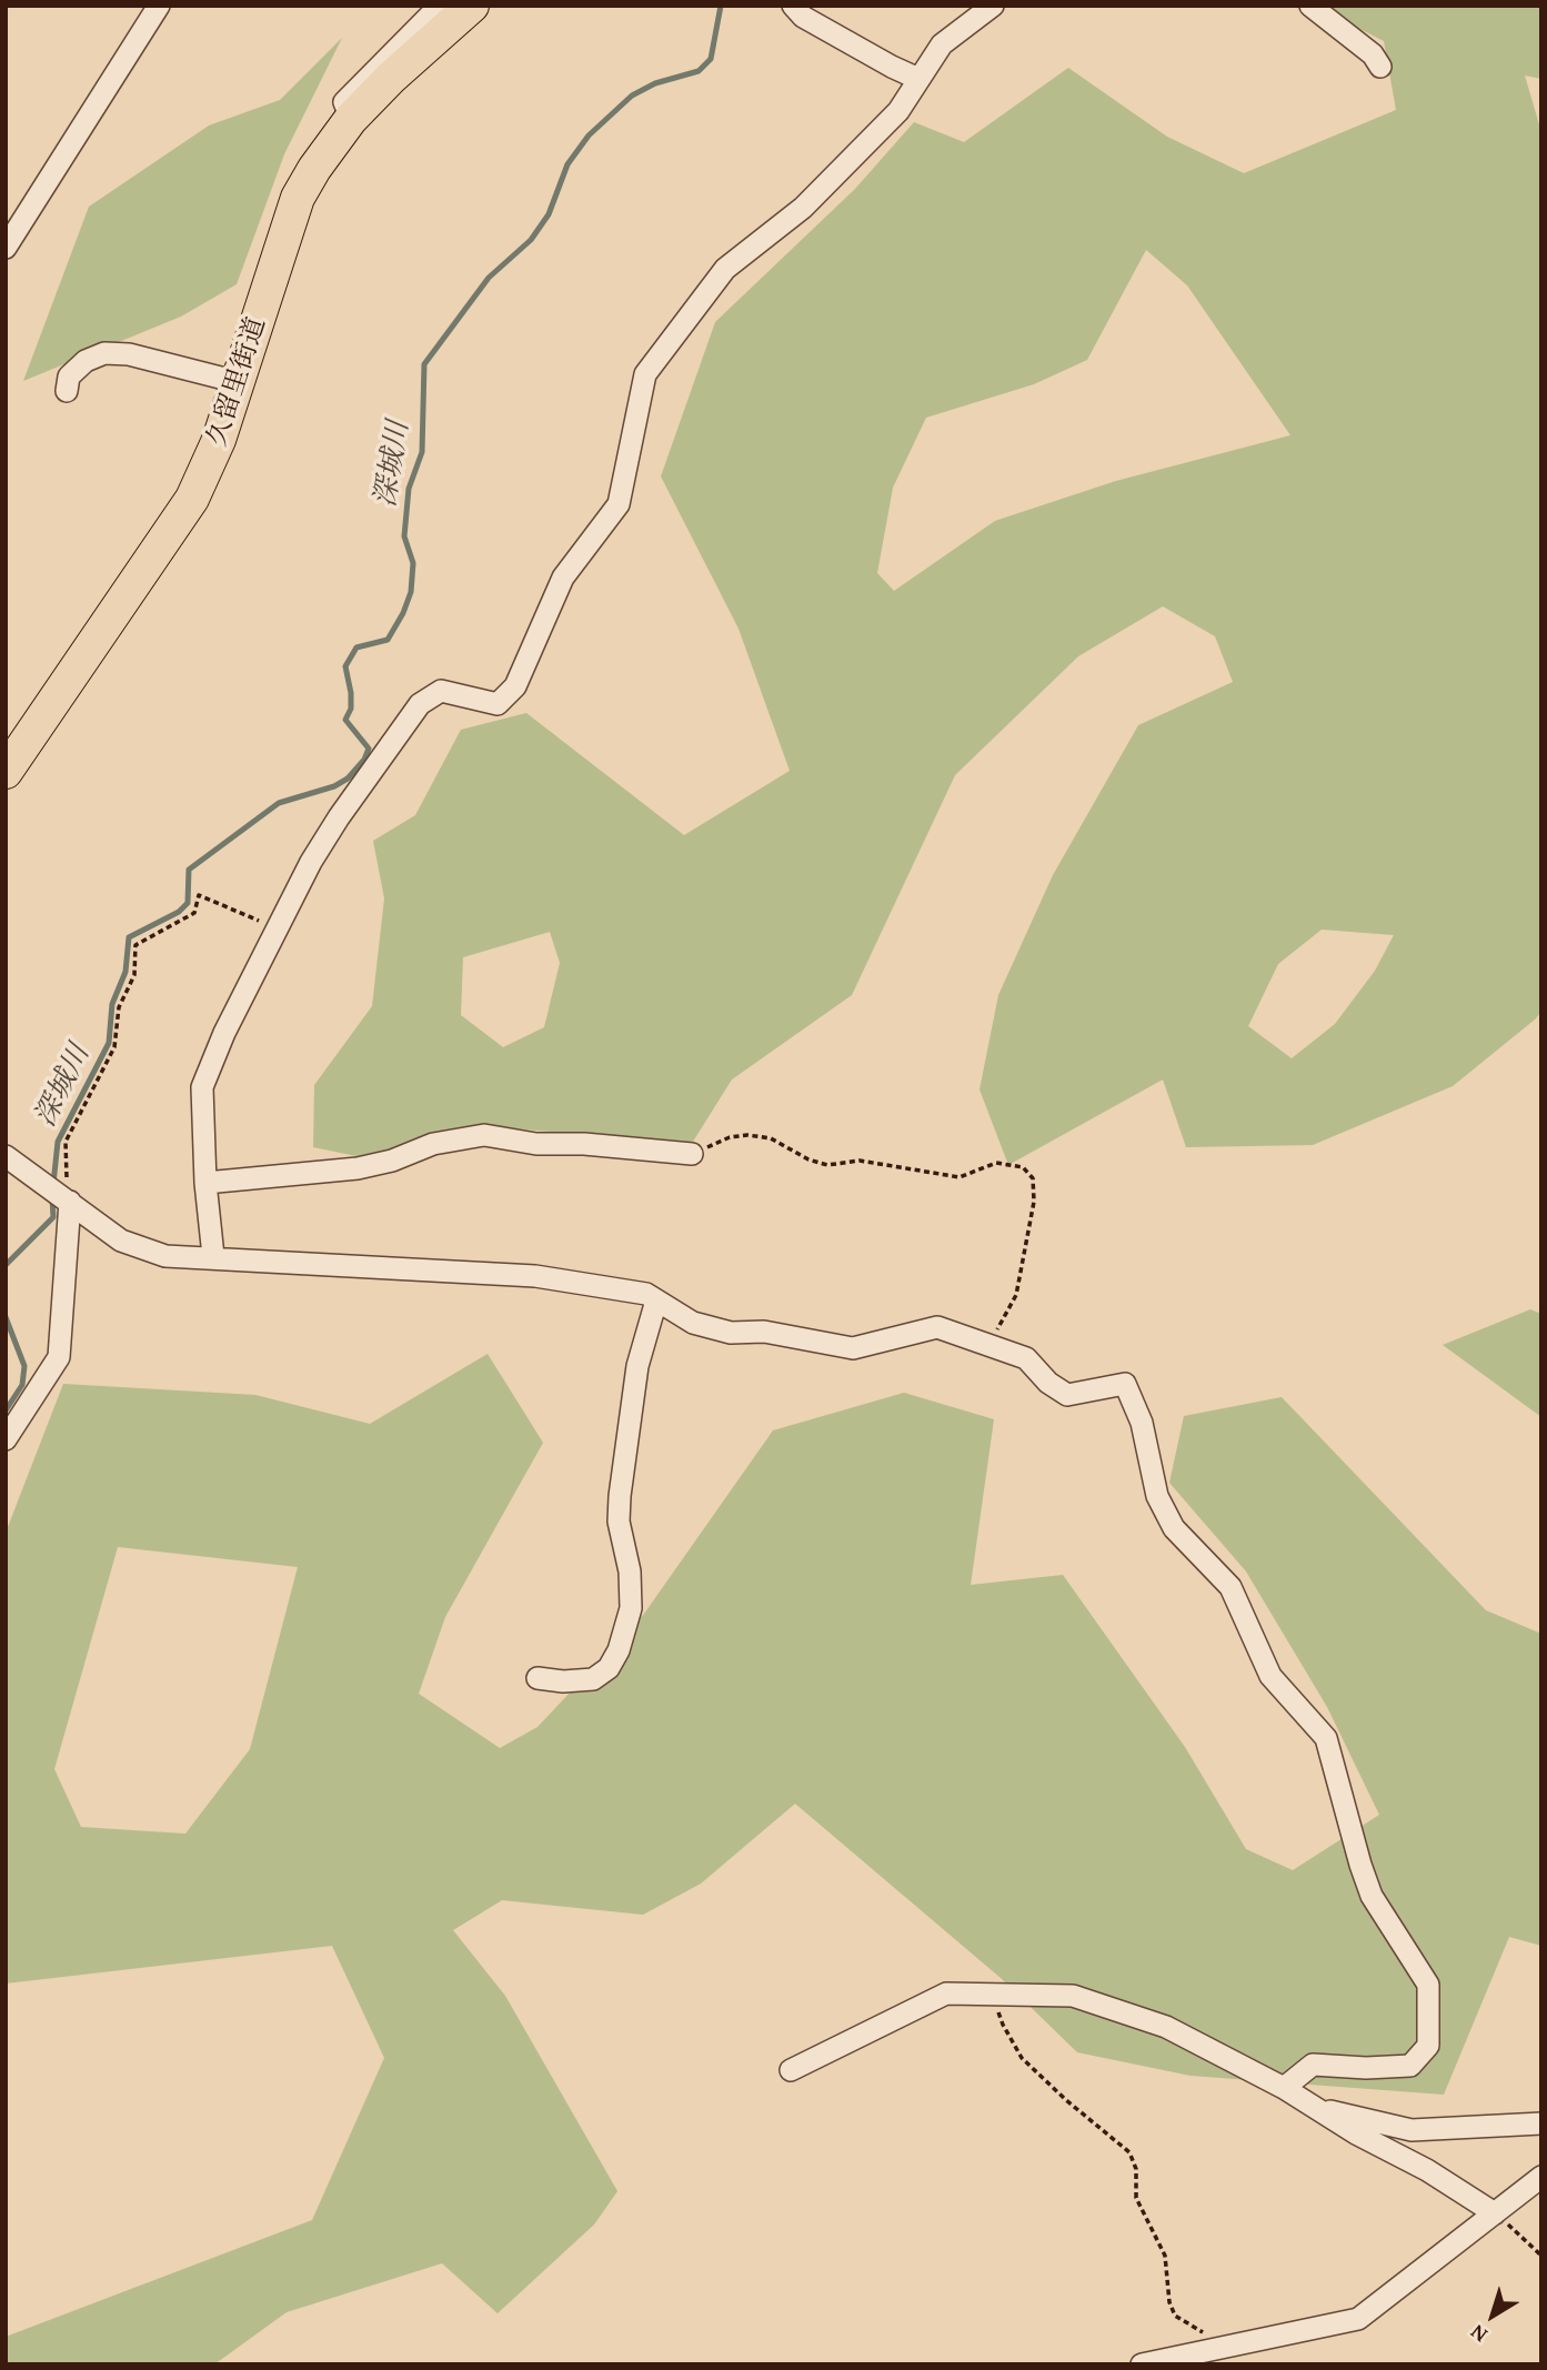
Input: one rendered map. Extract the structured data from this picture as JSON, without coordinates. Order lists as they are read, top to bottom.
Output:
{
  "streets": {
    "main road": ["久留里街道"]
  },
  "water": ["深城川"],
  "north": "bottom left"
}
